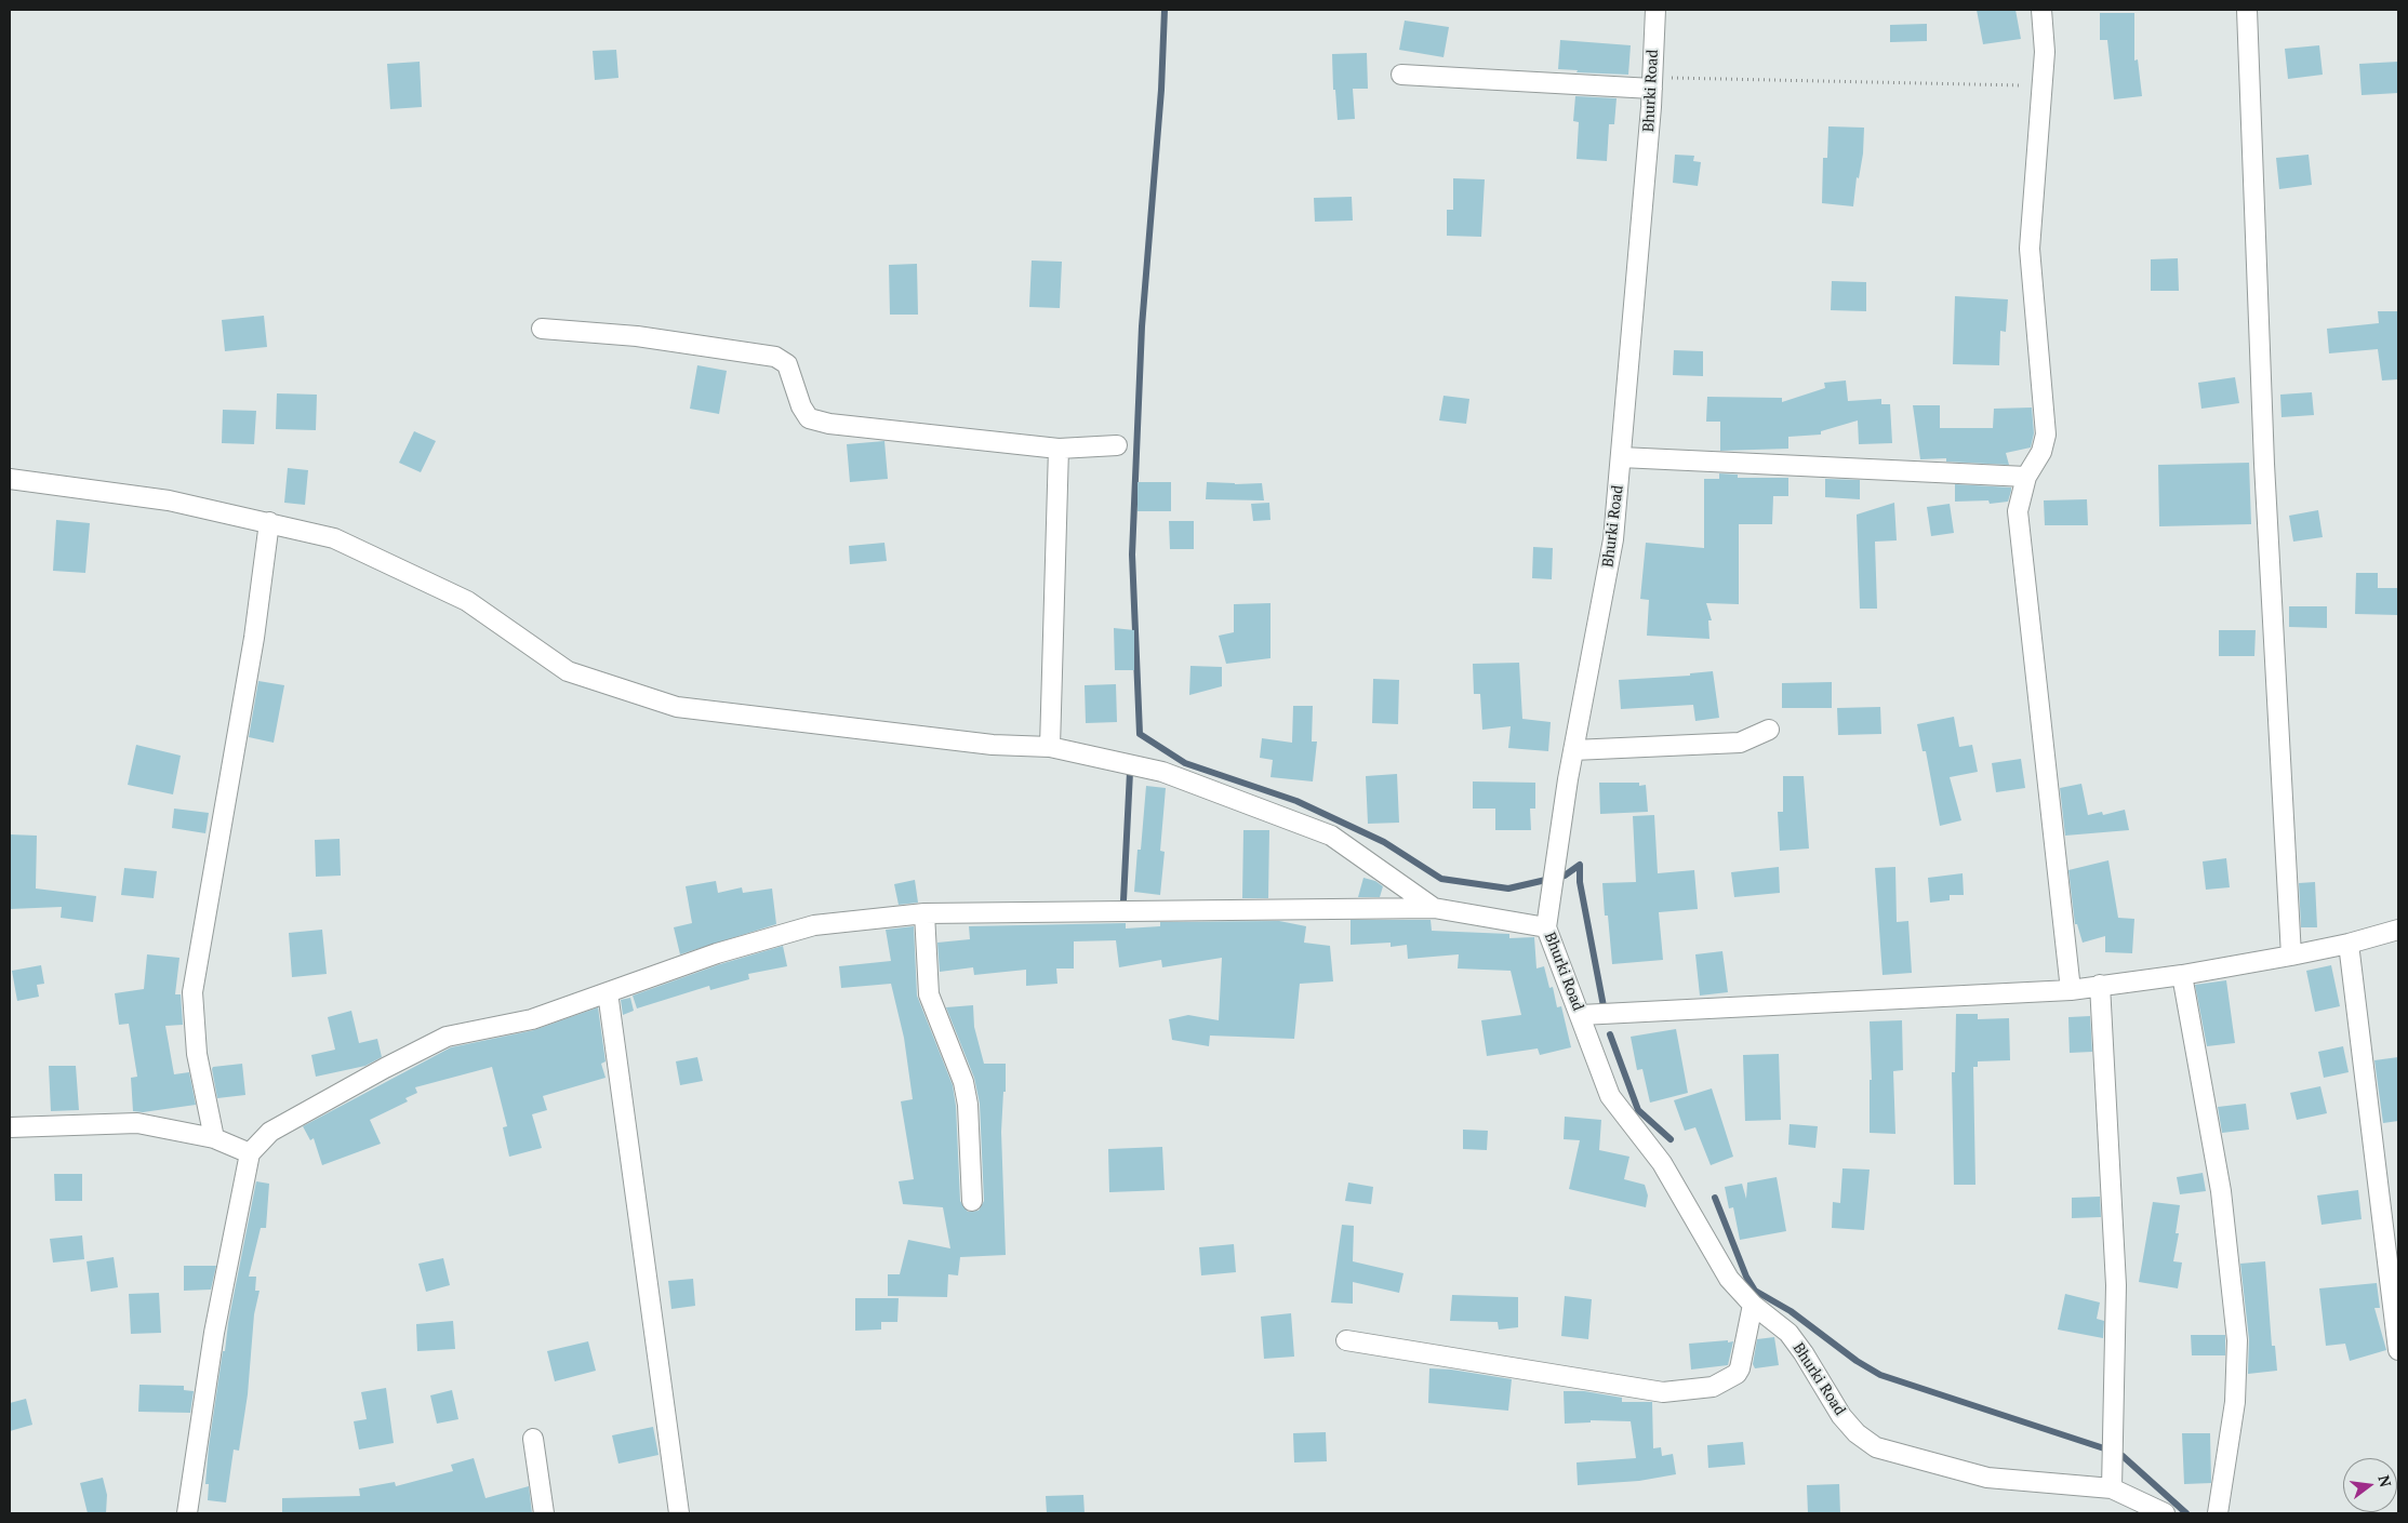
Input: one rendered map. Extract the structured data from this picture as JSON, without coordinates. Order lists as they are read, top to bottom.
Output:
{
  "streets": {
    "street": ["Bhurki Road"]
  },
  "north": "right"
}
